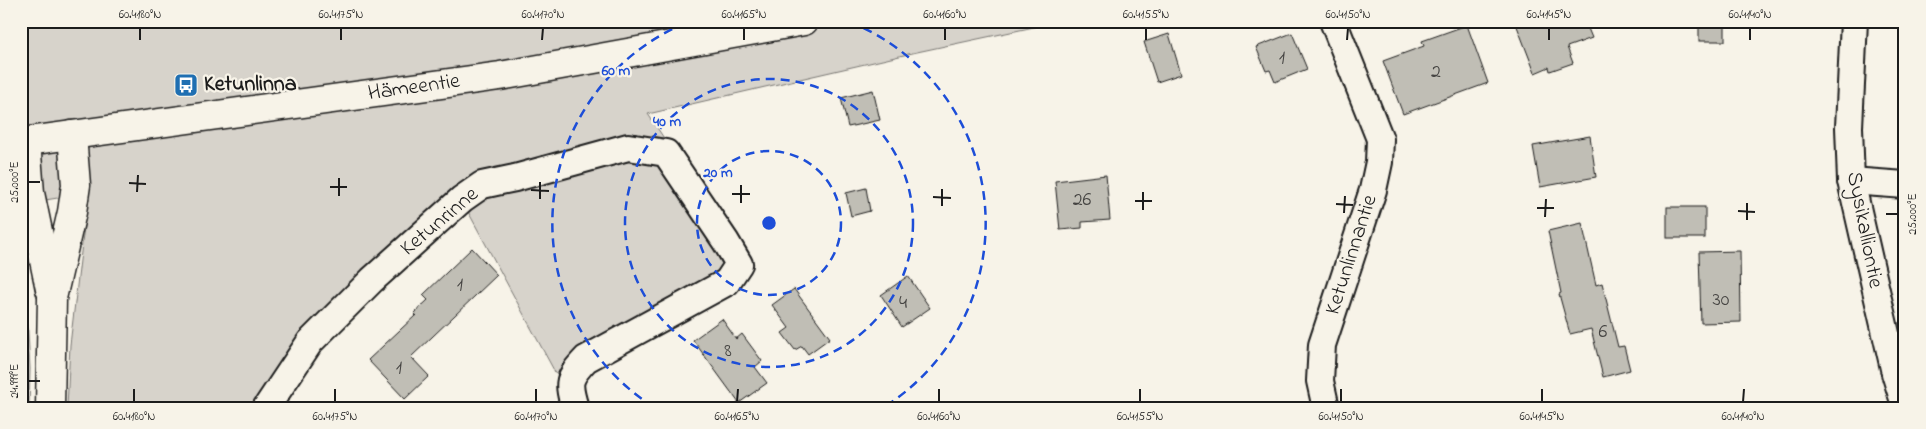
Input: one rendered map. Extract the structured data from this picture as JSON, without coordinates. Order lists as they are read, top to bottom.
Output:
{
  "streets": {
    "main road": ["Hämeentie"],
    "street": ["Ketunrinne", "Sysikalliontie", "Ketunlinnantie"]
  },
  "places": {
    "bus stop": ["Ketunlinna"]
  },
  "house_numbers": [
    "1",
    "2",
    "26",
    "1",
    "30",
    "4",
    "6",
    "8",
    "1"
  ],
  "coordinates": [
    "60.4180°N",
    "60.4175°N",
    "60.4170°N",
    "60.4165°N",
    "60.4160°N",
    "60.4155°N",
    "60.4150°N",
    "60.4145°N",
    "60.4140°N",
    "25.000°E",
    "24.999°E"
  ],
  "rings": ["60 m", "40 m", "20 m"]
}
